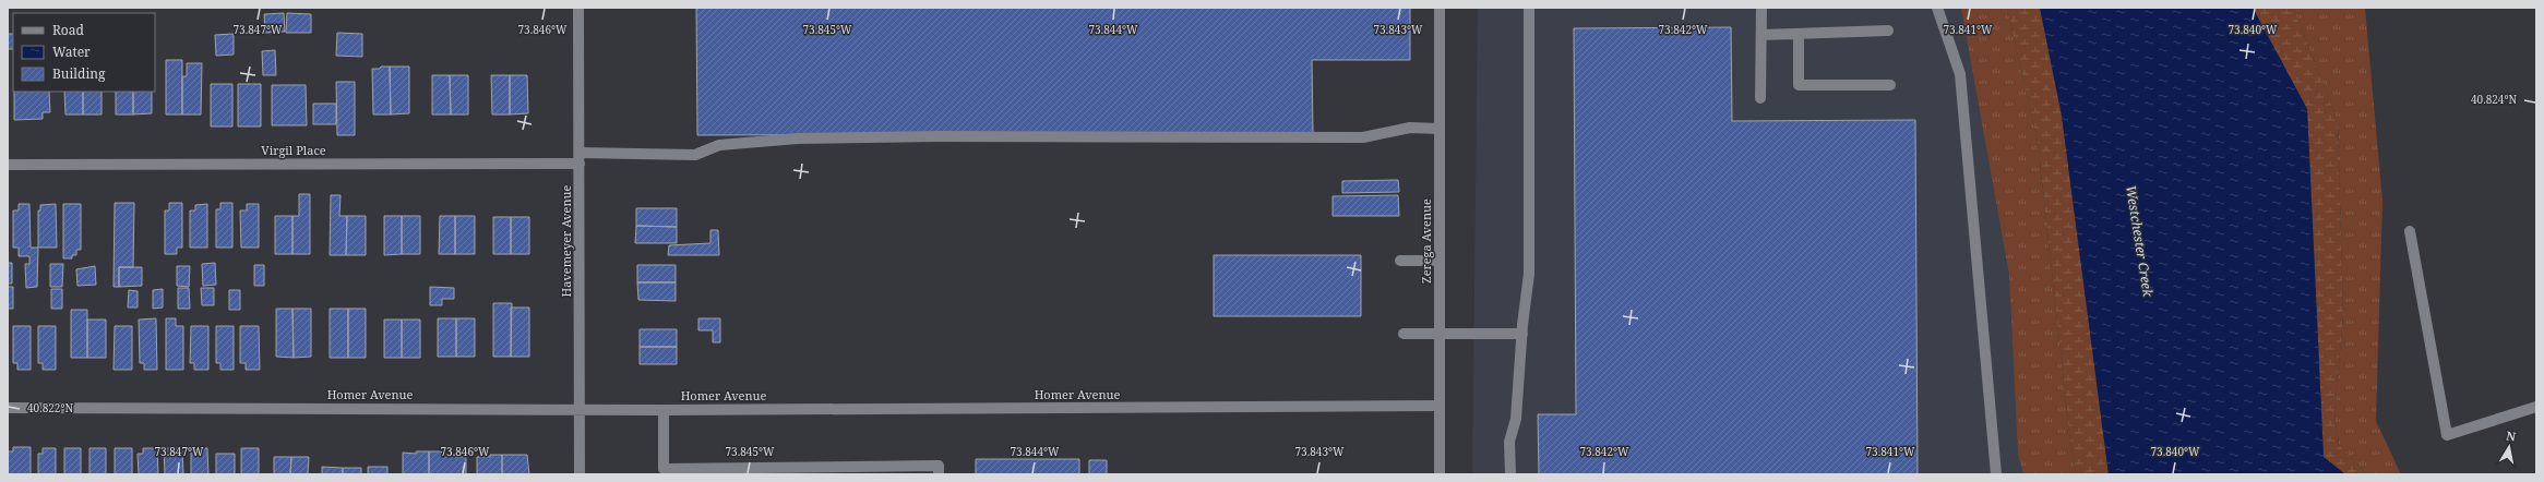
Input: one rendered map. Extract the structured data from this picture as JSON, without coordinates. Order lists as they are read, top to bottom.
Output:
{
  "streets": {
    "street": [
      "Virgil Place",
      "Havemeyer Avenue",
      "Zerega Avenue",
      "Homer Avenue"
    ]
  },
  "crossings": [
    ["Virgil Place", "Havemeyer Avenue"],
    ["Virgil Place", "Zerega Avenue"],
    ["Havemeyer Avenue", "Homer Avenue"],
    ["Zerega Avenue", "Homer Avenue"]
  ],
  "water": ["Westchester Creek"],
  "legend": ["Road", "Water", "Building"],
  "north": "top",
  "coordinates": [
    "73.847°W",
    "73.846°W",
    "73.841°W",
    "73.845°W",
    "73.844°W",
    "73.843°W",
    "73.842°W",
    "73.840°W",
    "40.824°N",
    "40.822°N"
  ]
}
